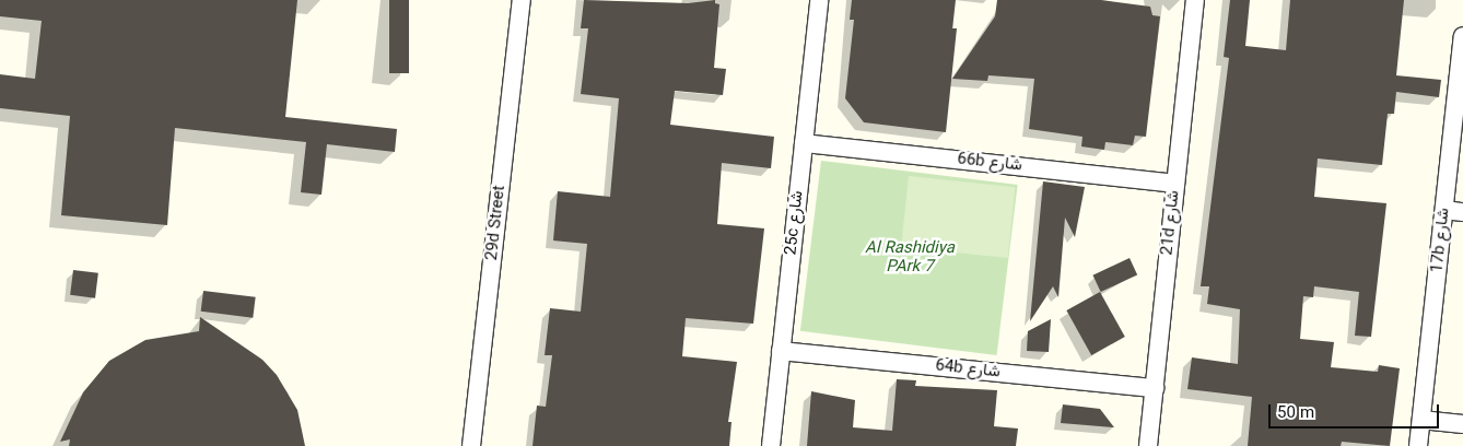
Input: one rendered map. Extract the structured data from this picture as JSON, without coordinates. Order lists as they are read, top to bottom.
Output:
{
  "streets": {
    "street": [
      "66b شارع",
      "29d Street",
      "25c شارع",
      "21d شارع",
      "17b شارع",
      "64b شارع"
    ]
  },
  "crossings": [
    ["66b شارع", "25c شارع"],
    ["66b شارع", "21d شارع"],
    ["25c شارع", "64b شارع"],
    ["21d شارع", "64b شارع"]
  ],
  "parks": ["Al Rashidiya PArk 7"],
  "scale_bar": "50 m"
}
